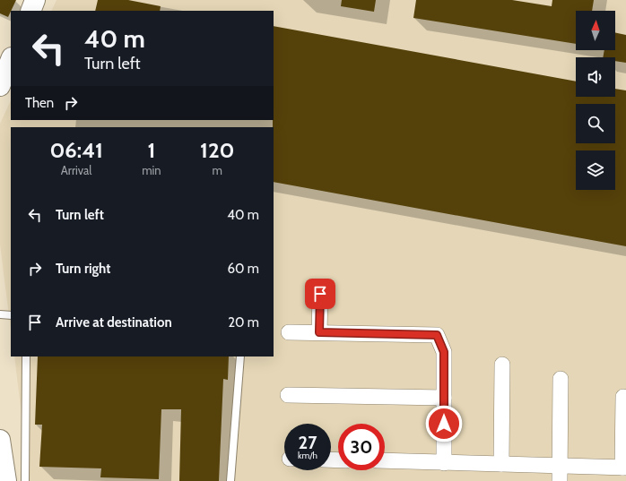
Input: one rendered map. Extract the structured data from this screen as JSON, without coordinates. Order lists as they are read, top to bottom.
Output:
{
  "north": "top",
  "page": {
    "turn": ["40 m", "Turn left"],
    "then": "Then",
    "eta": [
      "06:41",
      "Arrival",
      "1",
      "min",
      "120",
      "m"
    ],
    "list": [
      {
        "name": "Turn left",
        "value": "40 m"
      },
      {
        "name": "Turn right",
        "value": "60 m"
      },
      {
        "name": "Arrive at destination",
        "value": "20 m"
      }
    ],
    "speed": "27 km/h",
    "limit": "30"
  }
}
